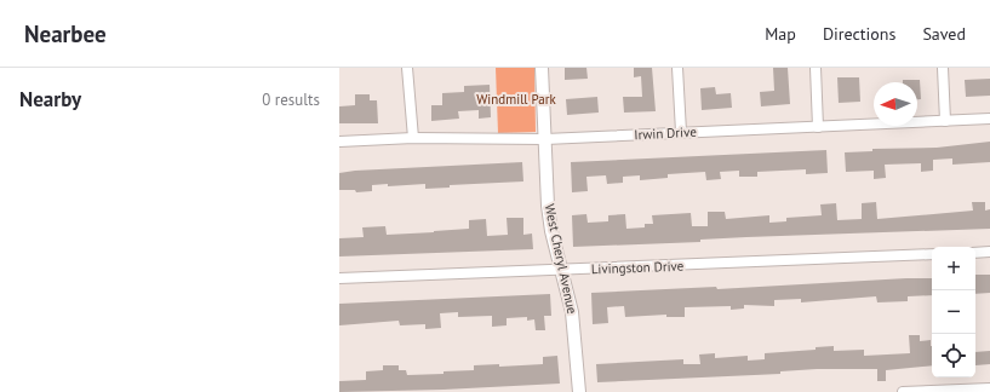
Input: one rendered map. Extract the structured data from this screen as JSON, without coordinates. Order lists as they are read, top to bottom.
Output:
{
  "streets": {
    "street": ["Irwin Drive", "West Cheryl Avenue", "Livingston Drive"]
  },
  "crossings": [
    ["Irwin Drive", "West Cheryl Avenue"],
    ["West Cheryl Avenue", "Livingston Drive"]
  ],
  "parks": ["Windmill Park"],
  "north": "left",
  "page": {
    "header": "Nearbee",
    "nav": ["Map", "Directions", "Saved"],
    "heading": ["Nearby", "0 results"],
    "map_buttons": ["+", "−"]
  }
}
